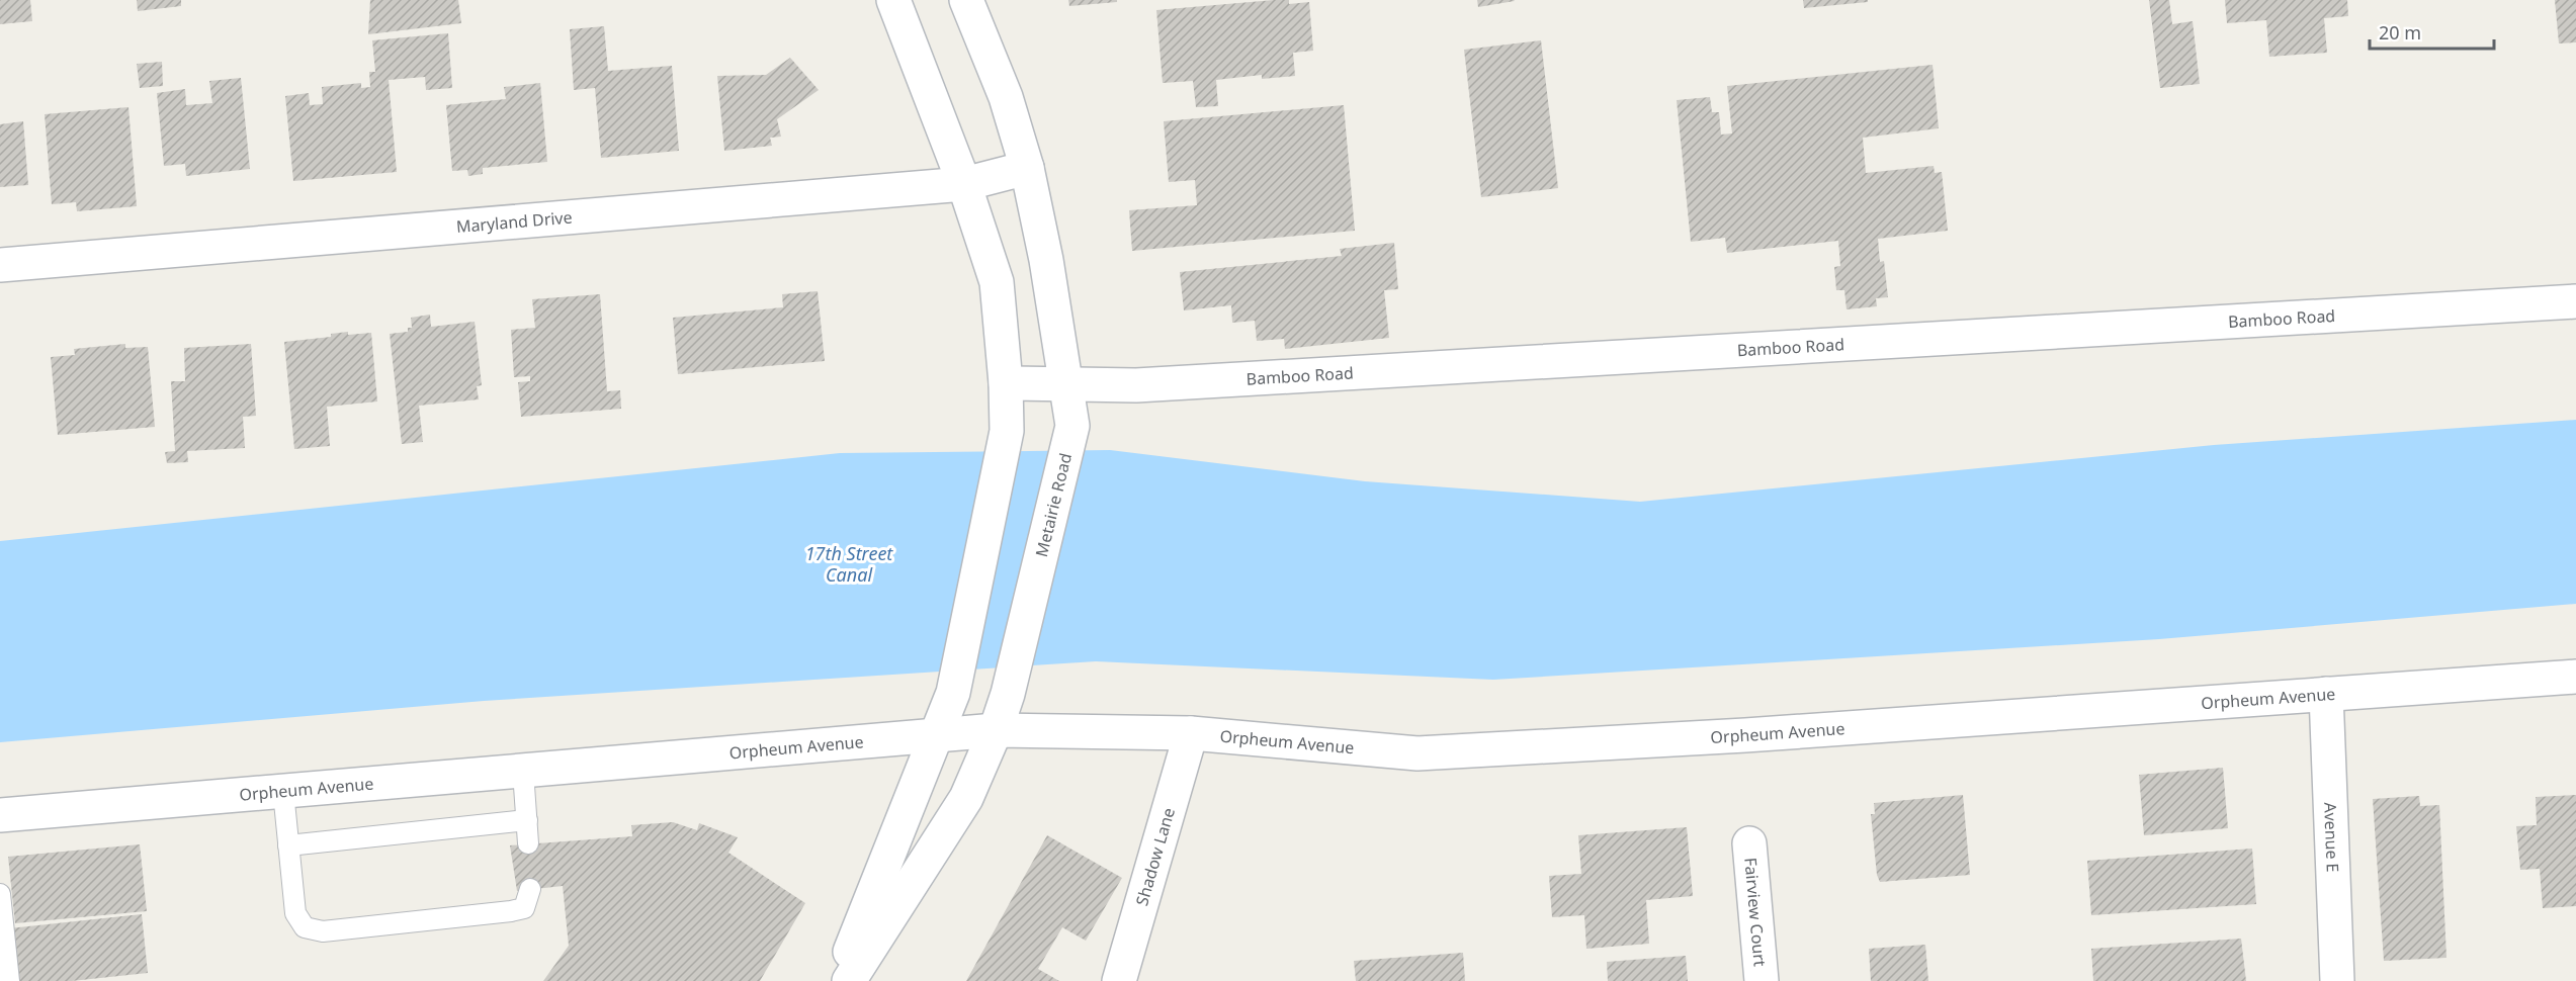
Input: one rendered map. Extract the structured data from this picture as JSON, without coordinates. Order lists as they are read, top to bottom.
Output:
{
  "streets": {
    "street": [
      "Maryland Drive",
      "Bamboo Road",
      "Metairie Road",
      "Orpheum Avenue",
      "Avenue E",
      "Shadow Lane",
      "Fairview Court"
    ]
  },
  "crossings": [
    ["Maryland Drive", "Metairie Road"],
    ["Bamboo Road", "Metairie Road"],
    ["Metairie Road", "Orpheum Avenue"],
    ["Orpheum Avenue", "Avenue E"],
    ["Orpheum Avenue", "Shadow Lane"]
  ],
  "water": ["17th Street Canal"],
  "scale_bar": "20 m"
}
